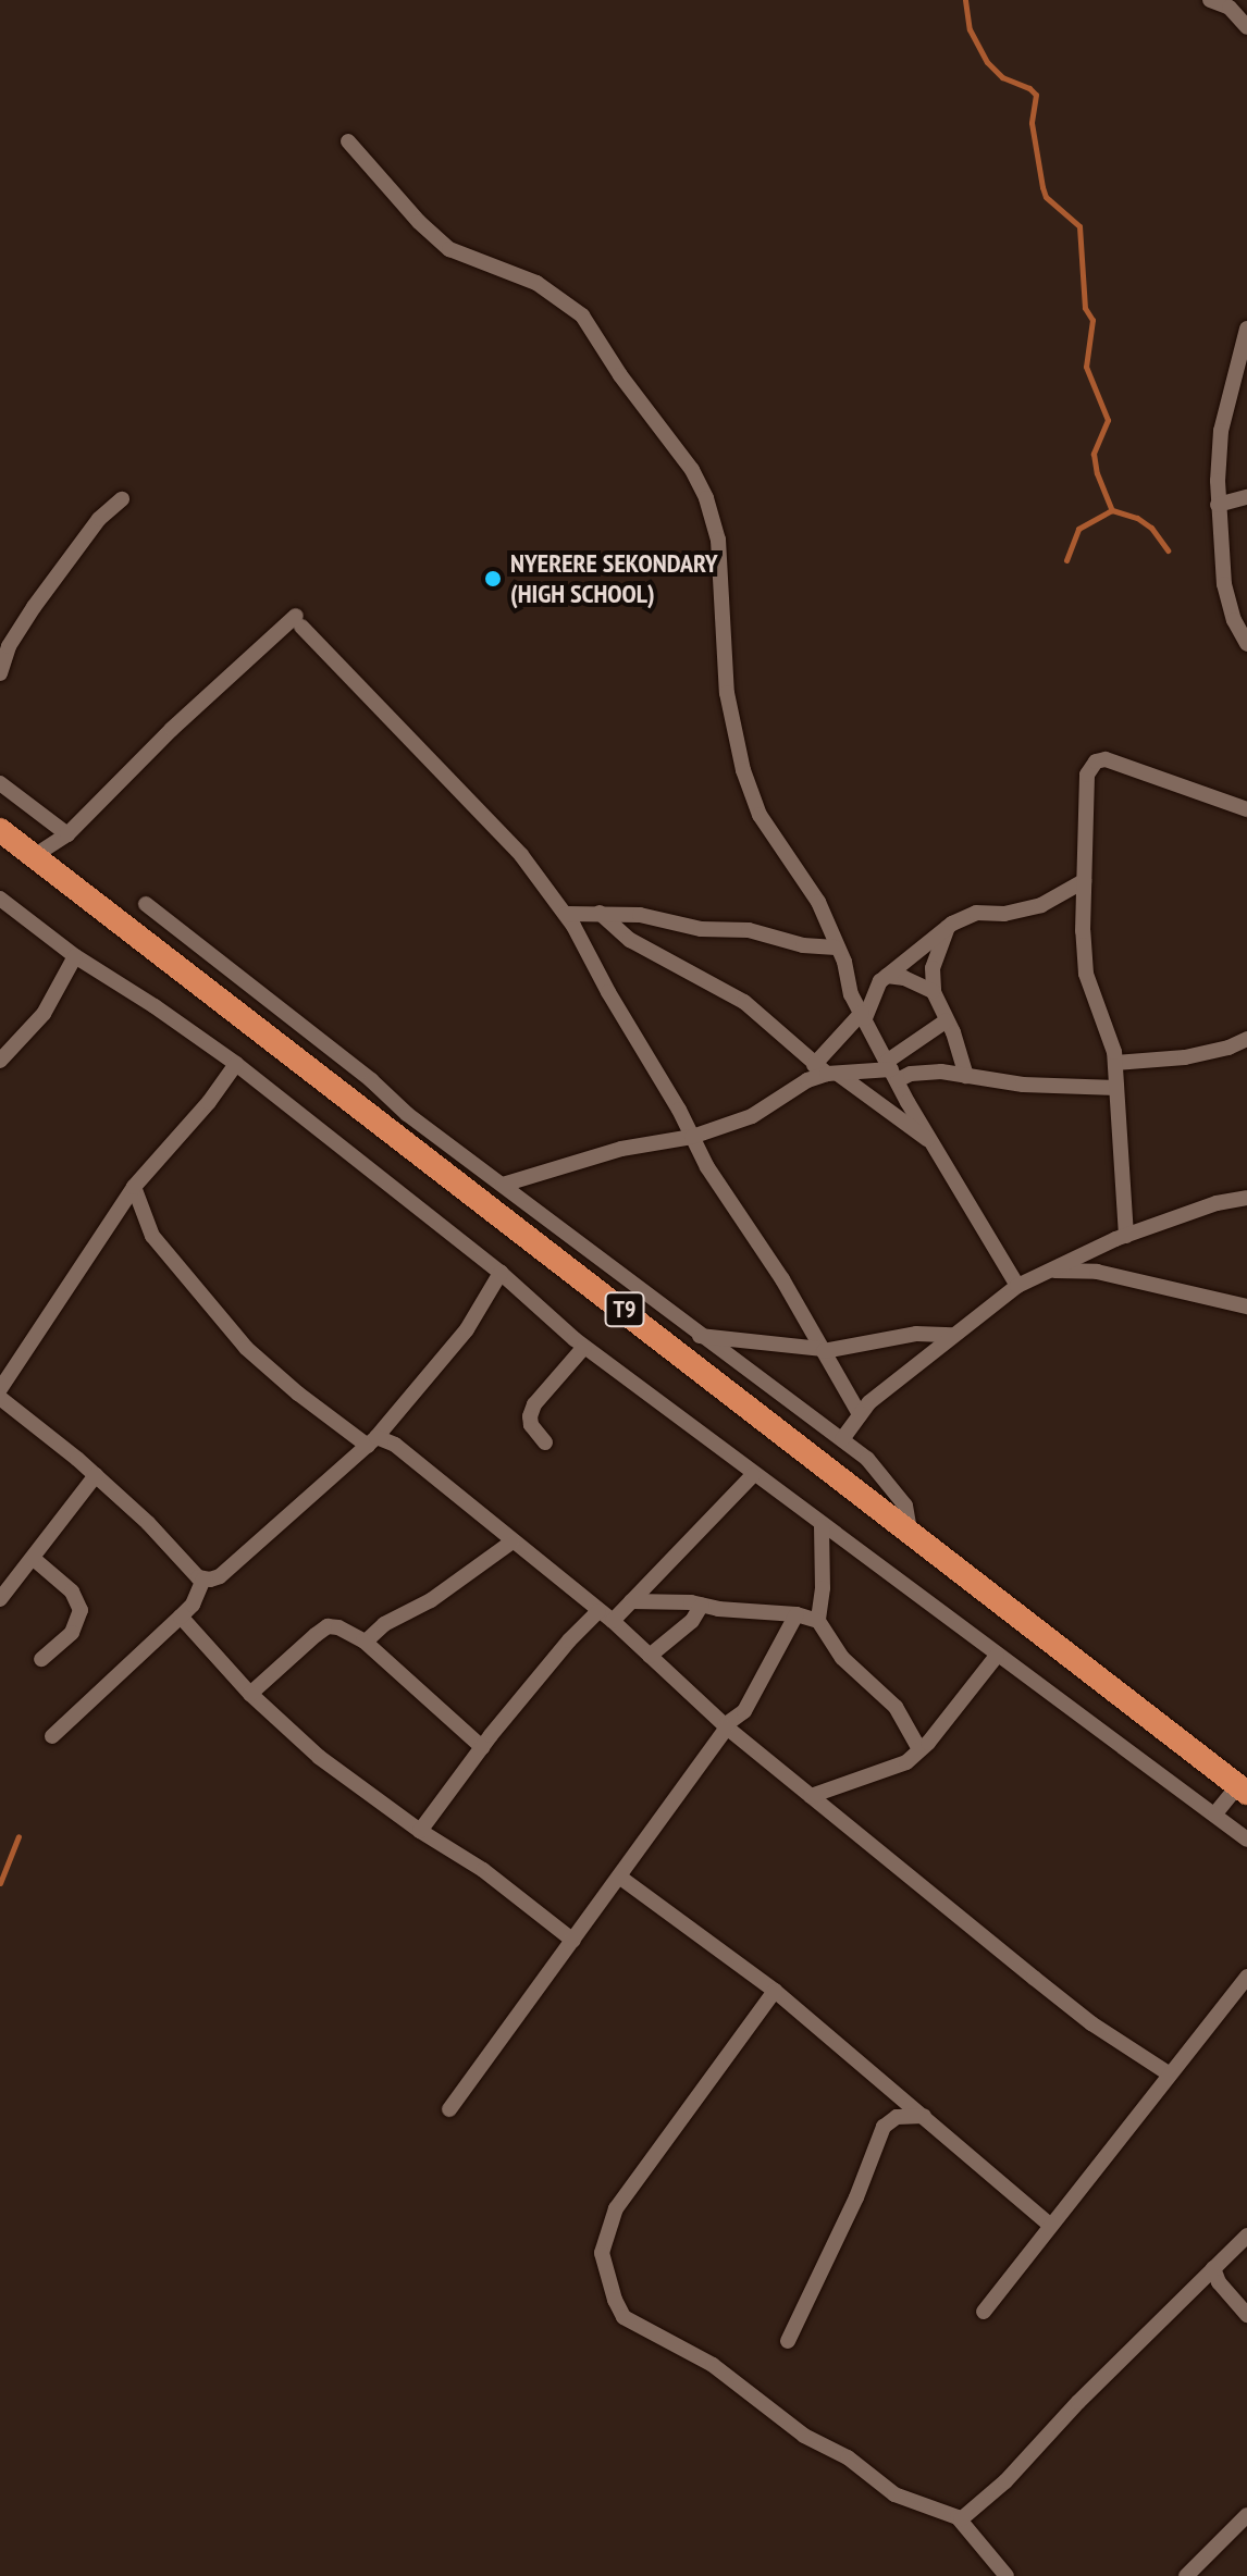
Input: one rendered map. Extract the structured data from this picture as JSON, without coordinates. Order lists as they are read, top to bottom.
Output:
{
  "streets": {
    "highway": ["T9"]
  },
  "places": ["NYERERE SEKONDARY (HIGH SCHOOL)"]
}
